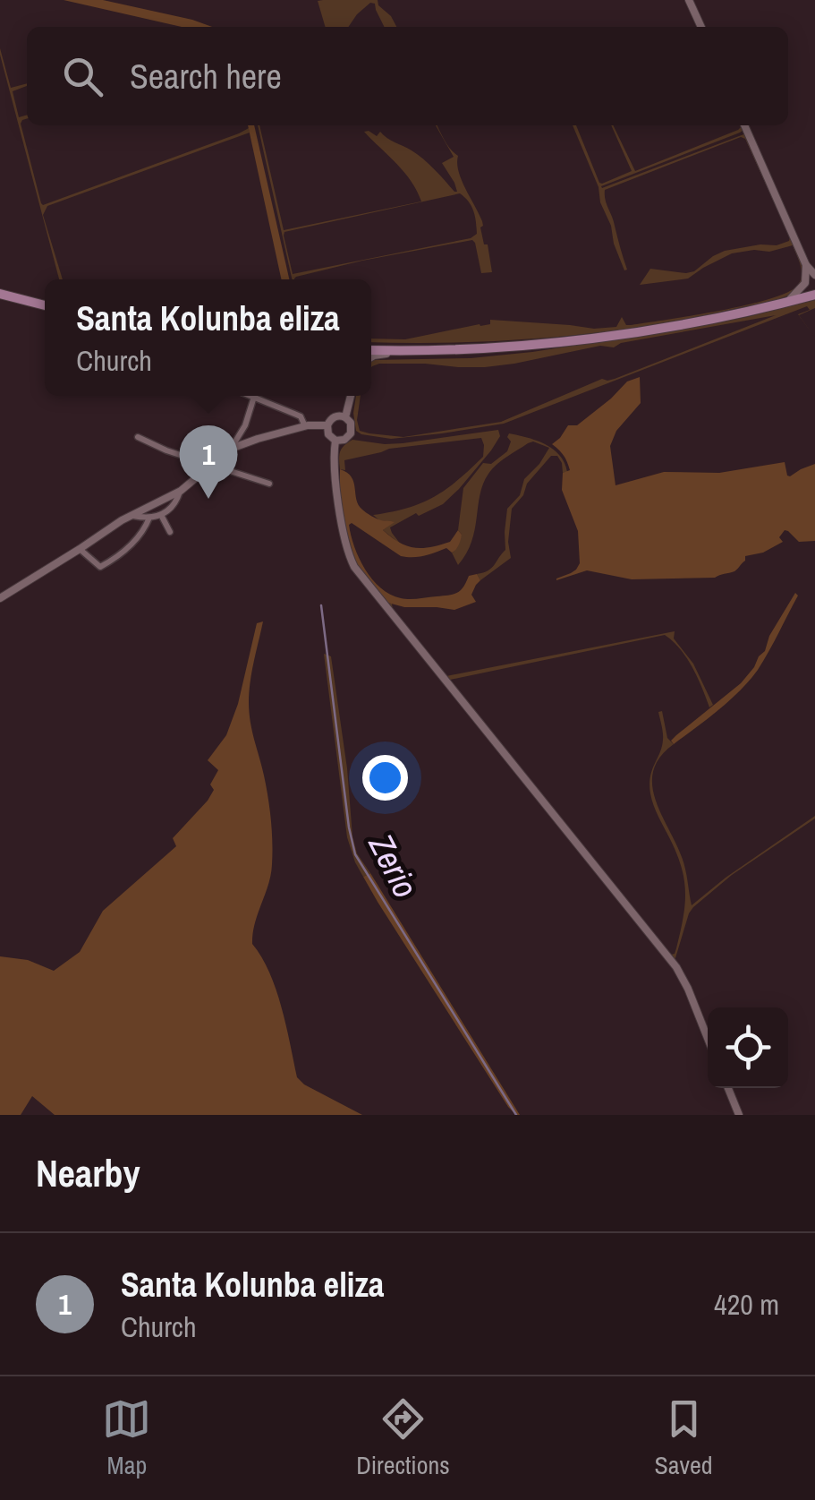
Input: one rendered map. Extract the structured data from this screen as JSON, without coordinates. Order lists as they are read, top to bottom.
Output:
{
  "water": ["Zerio"],
  "page": {
    "search": "Search here",
    "popup": ["Santa Kolunba eliza", "Church"],
    "pins": "1",
    "heading": "Nearby",
    "list": [
      {
        "mark": "1",
        "name": "Santa Kolunba eliza",
        "note": "Church",
        "value": "420 m"
      }
    ],
    "nav": ["Map", "Directions", "Saved"]
  }
}
